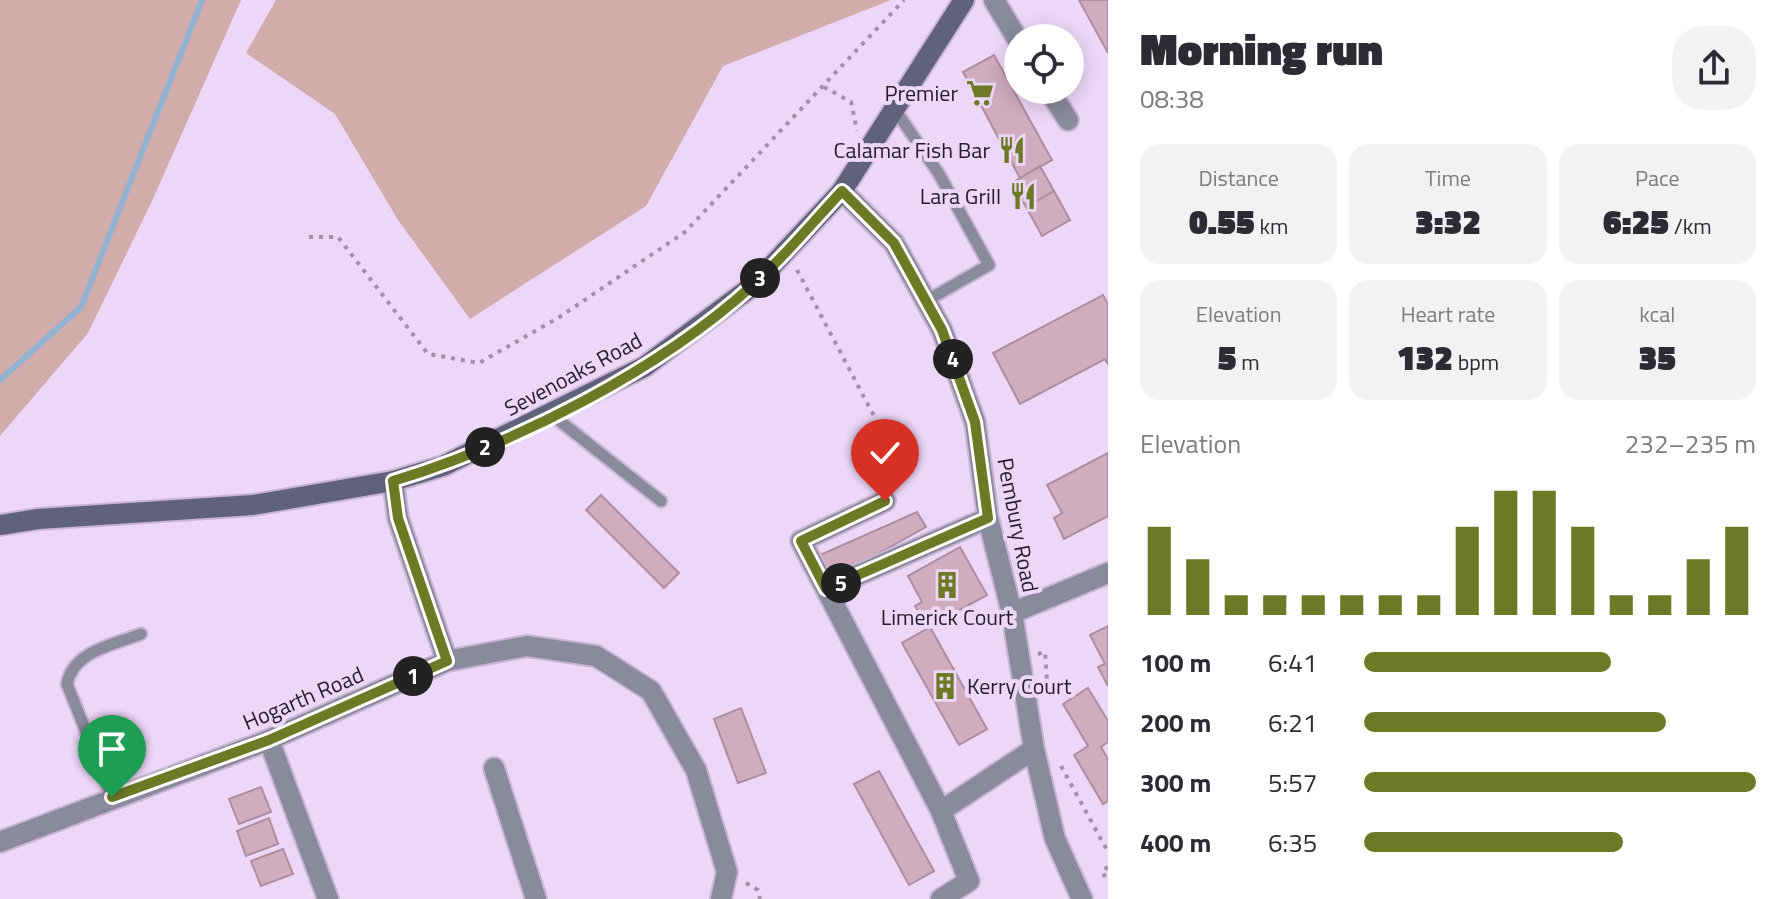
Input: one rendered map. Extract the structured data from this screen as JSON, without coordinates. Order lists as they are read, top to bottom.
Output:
{
  "streets": {
    "street": ["Sevenoaks Road", "Pembury Road", "Hogarth Road"]
  },
  "crossings": [
    ["Sevenoaks Road", "Pembury Road"]
  ],
  "places": {
    "supermarket": ["Premier"],
    "restaurant": ["Calamar Fish Bar", "Lara Grill"],
    "building": ["Limerick Court", "Kerry Court"]
  },
  "page": {
    "heading": ["Morning run", "08:38"],
    "stats": [
      ["Distance", "0.55 km"],
      ["Time", "3:32"],
      ["Pace", "6:25 /km"],
      ["Elevation", "5 m"],
      ["Heart rate", "132 bpm"],
      ["kcal", "35"]
    ],
    "pins": [
      "3",
      "4",
      "2",
      "5",
      "1"
    ],
    "chart": ["Elevation", "232–235 m"],
    "list": [
      {
        "name": "100 m",
        "note": "6:41"
      },
      {
        "name": "200 m",
        "note": "6:21"
      },
      {
        "name": "300 m",
        "note": "5:57"
      },
      {
        "name": "400 m",
        "note": "6:35"
      }
    ]
  }
}
